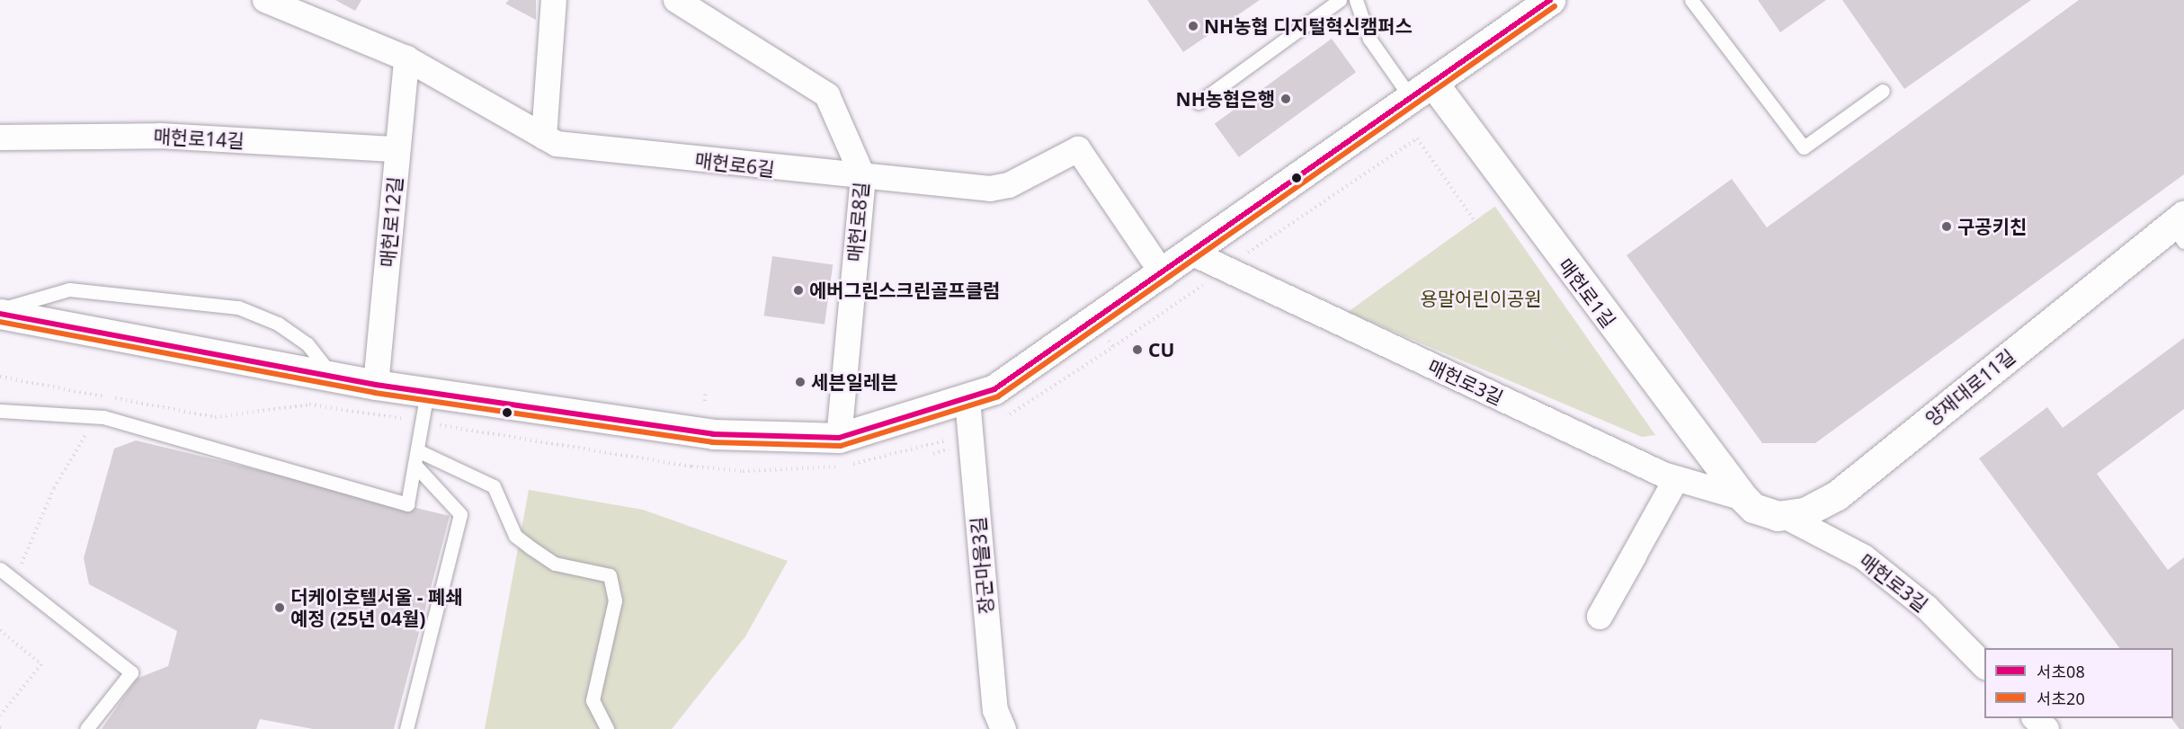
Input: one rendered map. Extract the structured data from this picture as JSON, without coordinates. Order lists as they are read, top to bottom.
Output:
{
  "streets": {
    "main road": ["매헌로1길", "양재대로11길"],
    "street": [
      "매헌로14길",
      "매헌로6길",
      "매헌로12길",
      "매헌로8길",
      "매헌로3길",
      "장군마을3길"
    ]
  },
  "crossings": [
    ["매헌로14길", "매헌로12길"],
    ["매헌로6길", "매헌로12길"],
    ["매헌로6길", "매헌로8길"],
    ["매헌로1길", "매헌로3길"],
    ["매헌로3길", "양재대로11길"]
  ],
  "parks": ["용말어린이공원"],
  "places": [
    "NH농협 디지털혁신캠퍼스",
    "NH농협은행",
    "구공키친",
    "에버그린스크린골프클럼",
    "CU",
    "세븐일레븐",
    "더케이호텔서울 - 폐쇄 예정 (25년 04월)"
  ],
  "lines": ["transit line 서초08", "transit line 서초20"],
  "legend": ["서초08", "서초20"]
}
